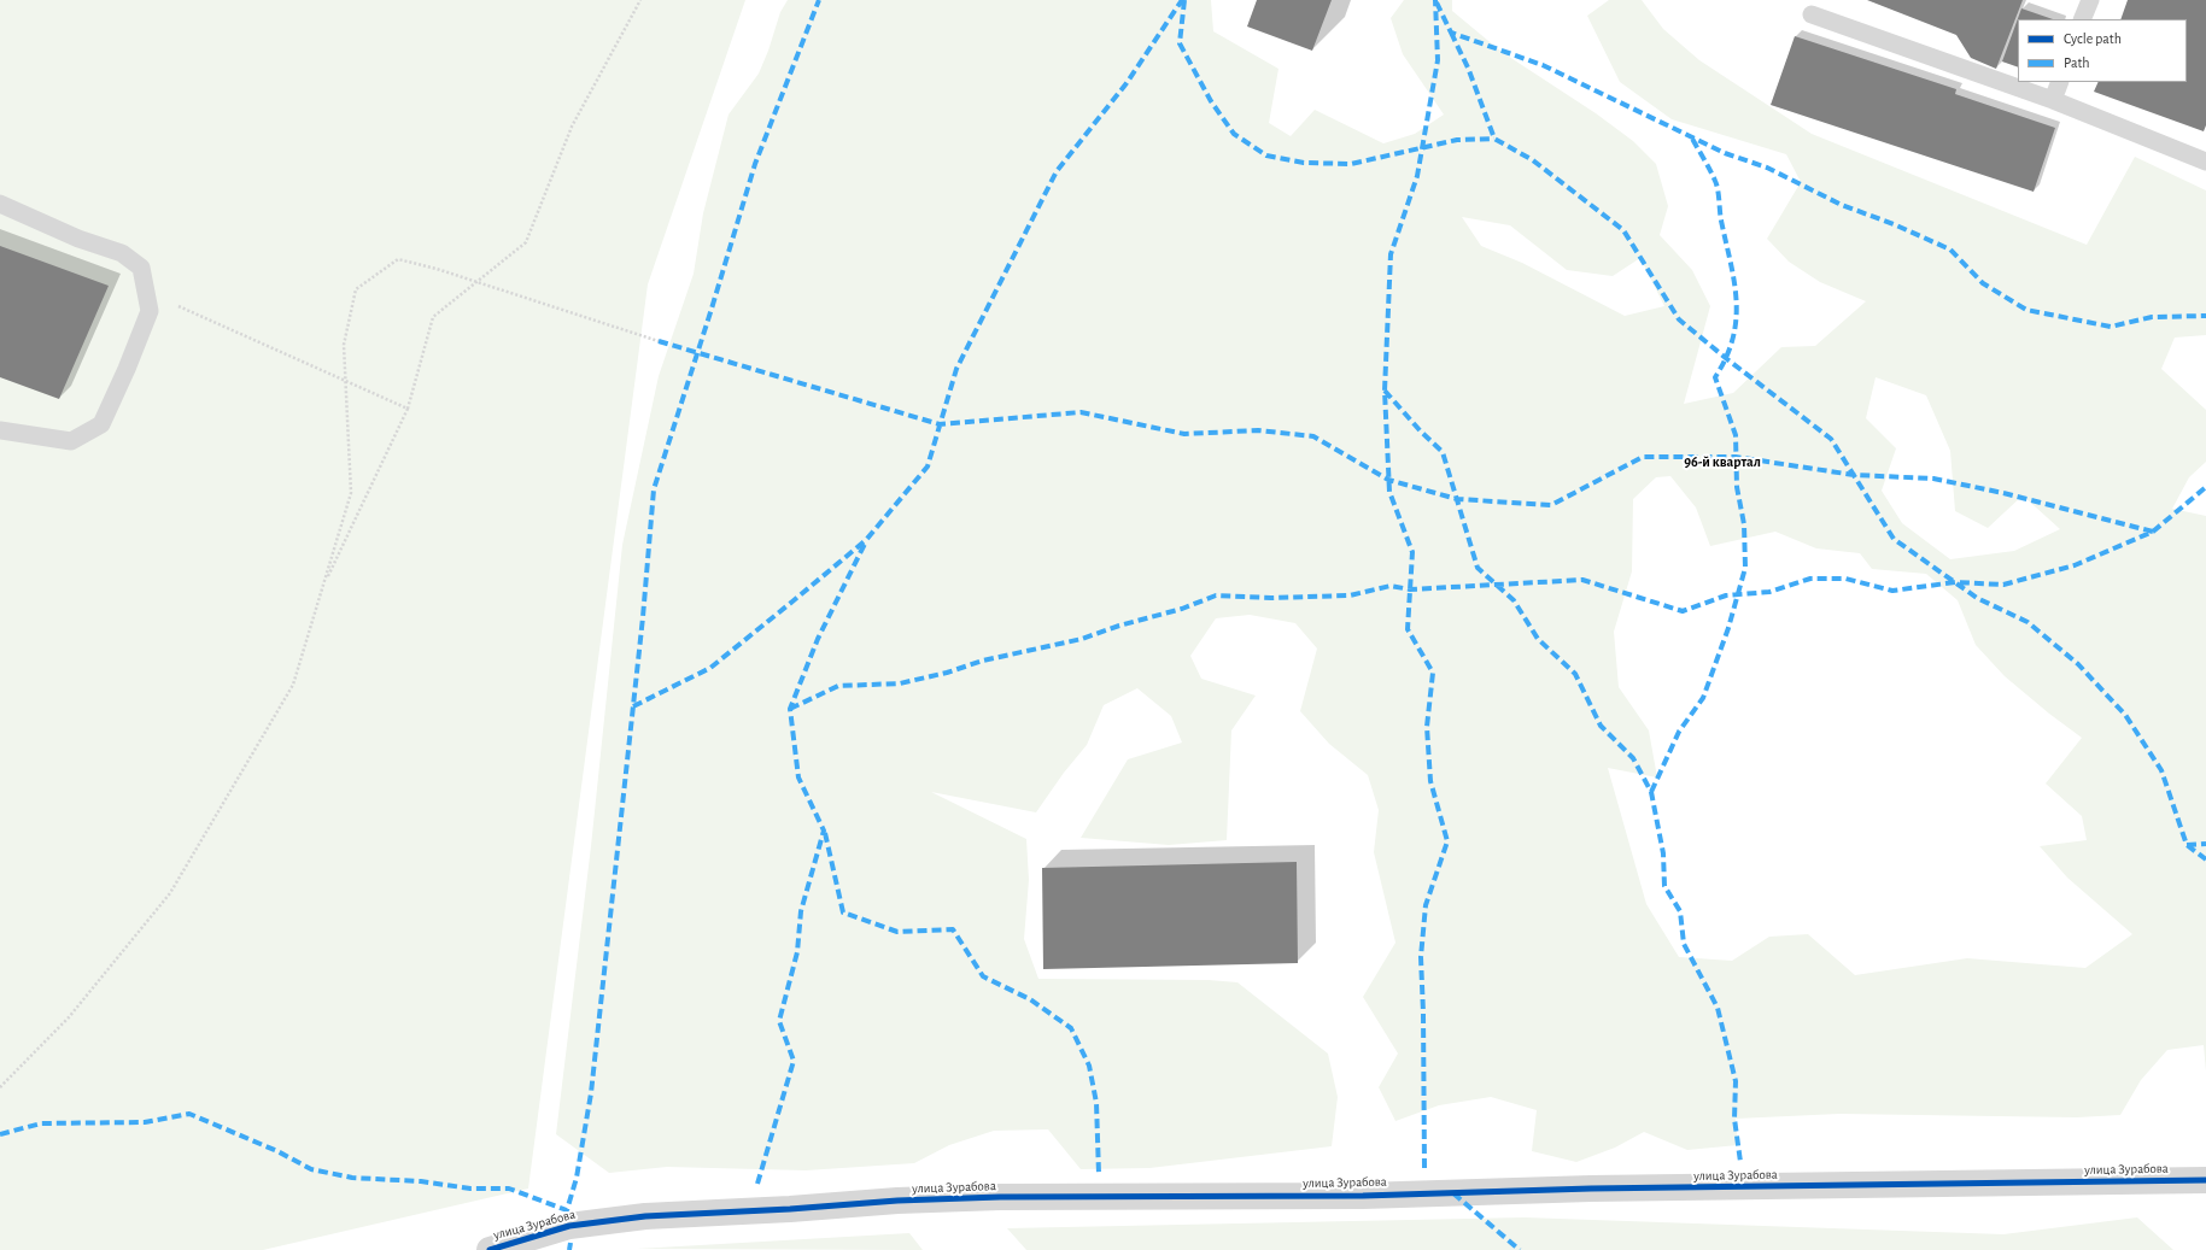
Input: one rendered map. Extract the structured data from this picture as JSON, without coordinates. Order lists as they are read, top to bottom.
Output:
{
  "streets": {
    "street": ["улица Зурабова"]
  },
  "districts": ["96-й квартал"],
  "legend": ["Cycle path", "Path"]
}
